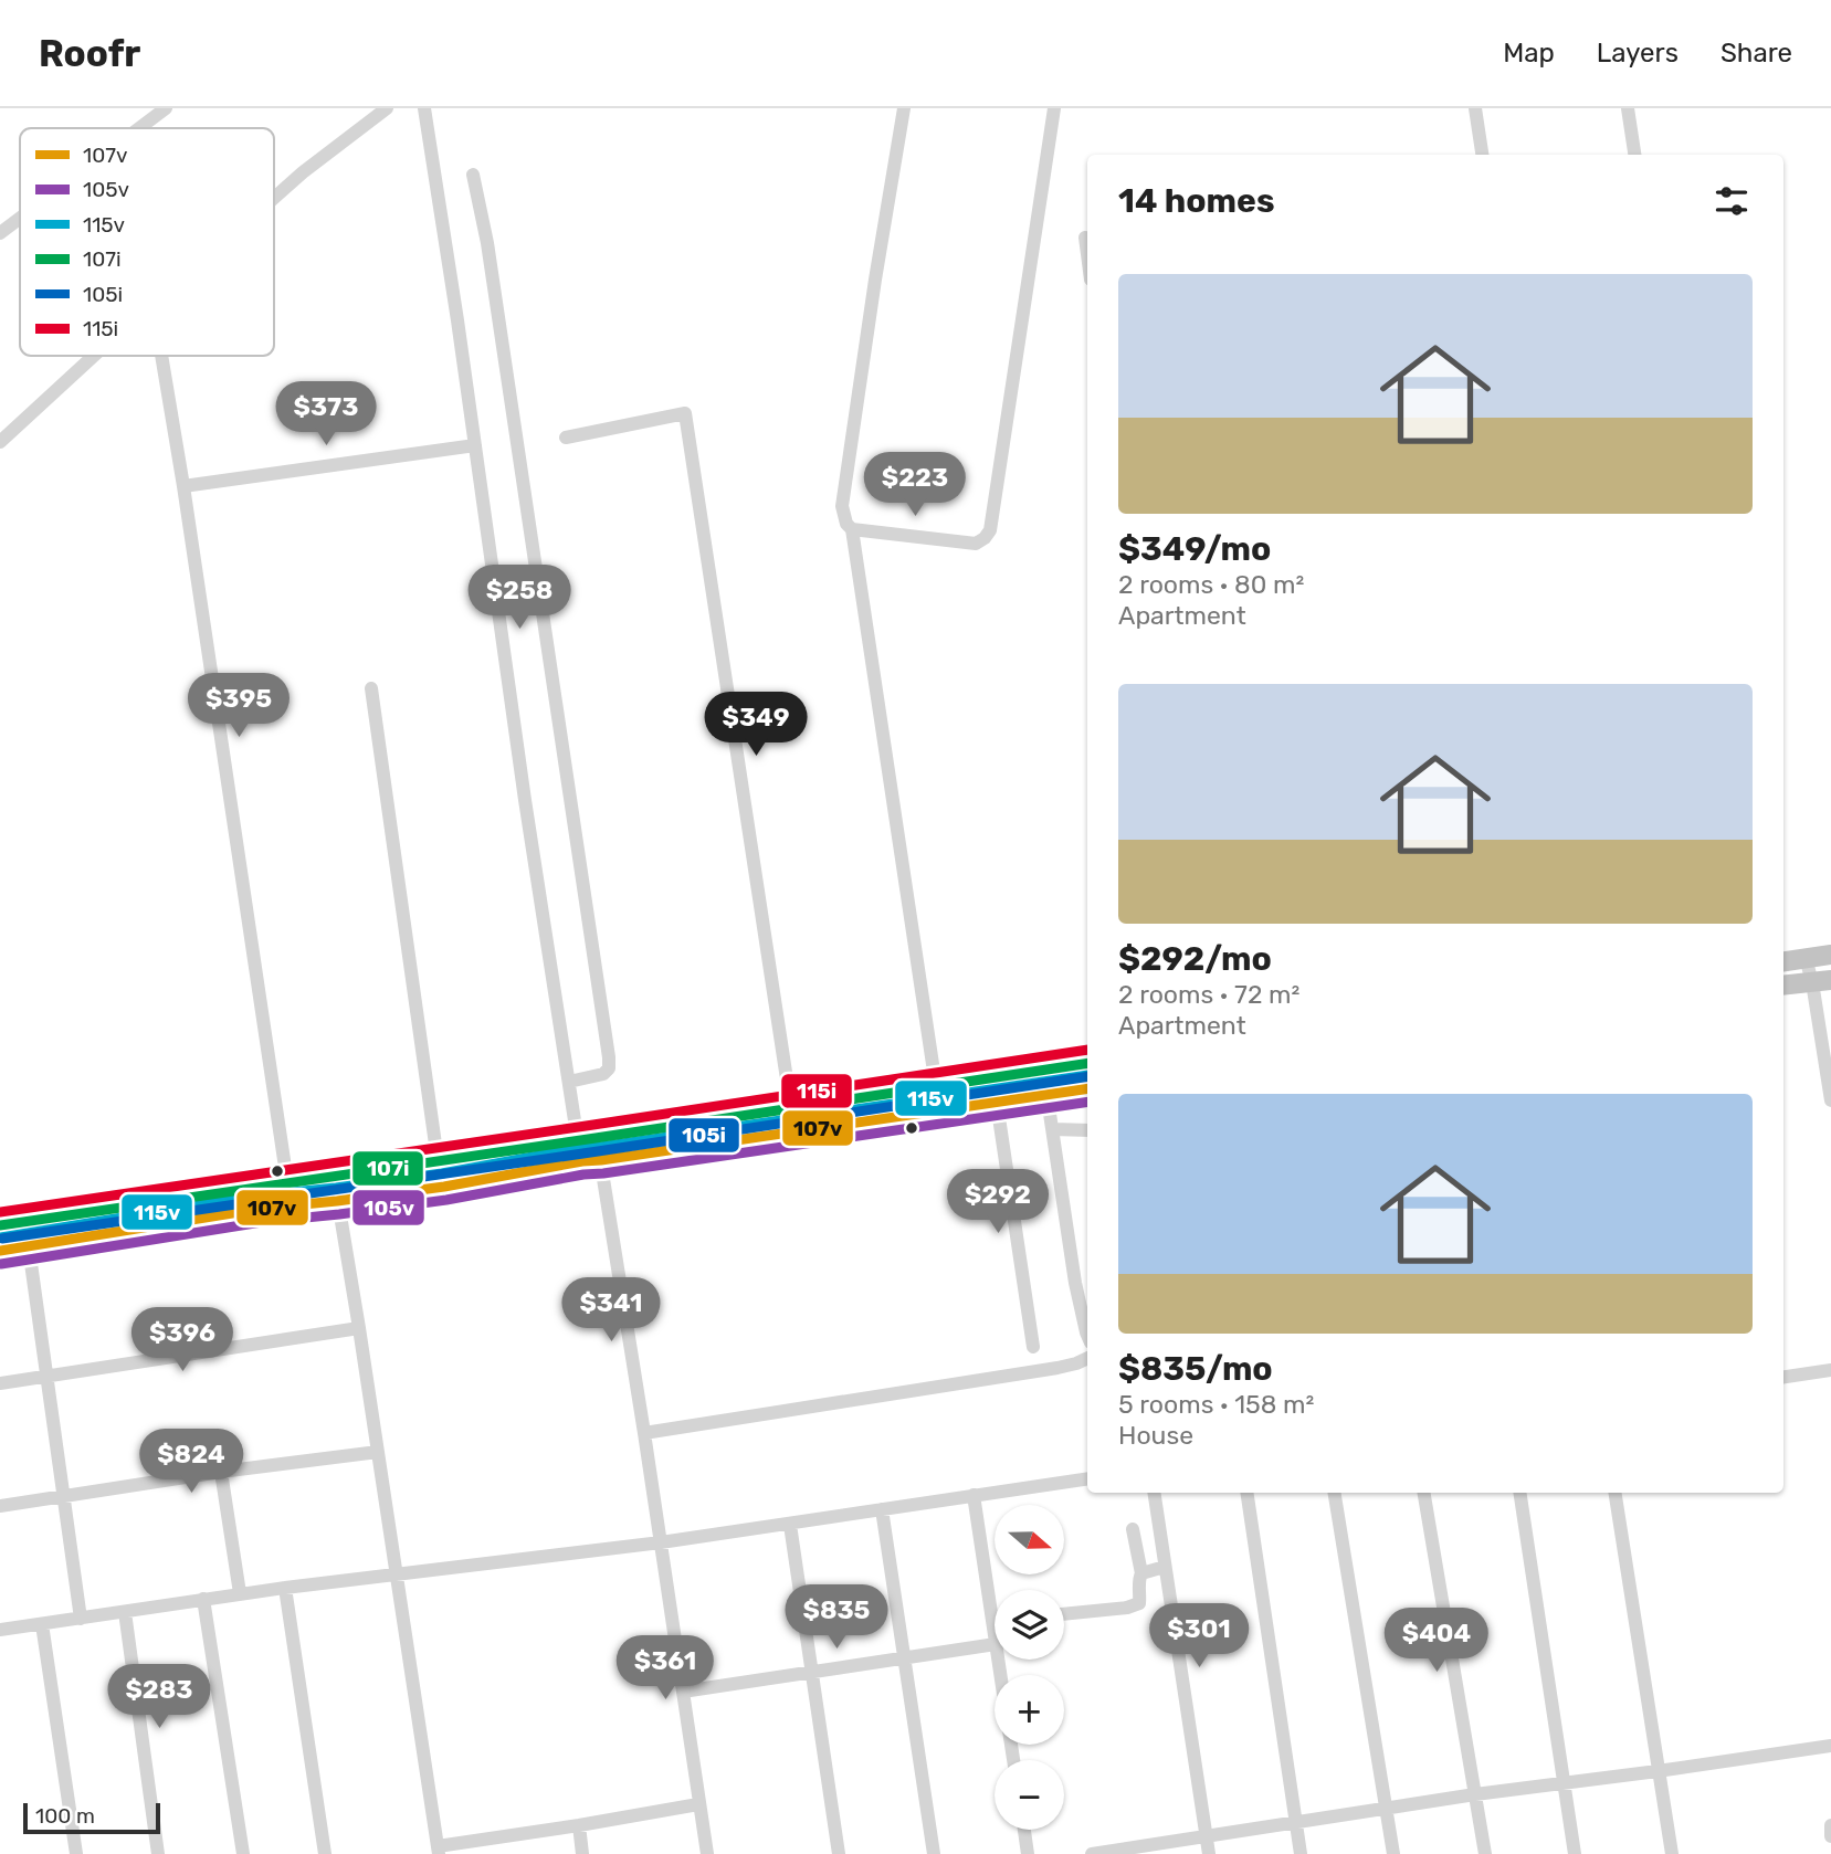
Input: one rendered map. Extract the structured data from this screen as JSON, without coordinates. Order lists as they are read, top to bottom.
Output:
{
  "lines": [
    "transit line 115i",
    "transit line 107i",
    "transit line 115v",
    "transit line 105i",
    "transit line 107v",
    "transit line 105v"
  ],
  "legend": [
    "107v",
    "105v",
    "115v",
    "107i",
    "105i",
    "115i"
  ],
  "scale_bar": "100 m",
  "north": "right",
  "page": {
    "header": "Roofr",
    "nav": ["Map", "Layers", "Share"],
    "heading": "14 homes",
    "list": [
      {
        "name": "$349/mo",
        "note": "2 rooms · 80 m² · Apartment"
      },
      {
        "name": "$292/mo",
        "note": "2 rooms · 72 m² · Apartment"
      },
      {
        "name": "$835/mo",
        "note": "5 rooms · 158 m² · House"
      }
    ],
    "price": [
      "$373",
      "$223",
      "$258",
      "$395",
      "$349",
      "$292",
      "$341",
      "$396",
      "$824",
      "$835",
      "$301",
      "$404",
      "$361",
      "$283"
    ],
    "map_buttons": ["+", "−"],
    "scale": "100 m"
  }
}
